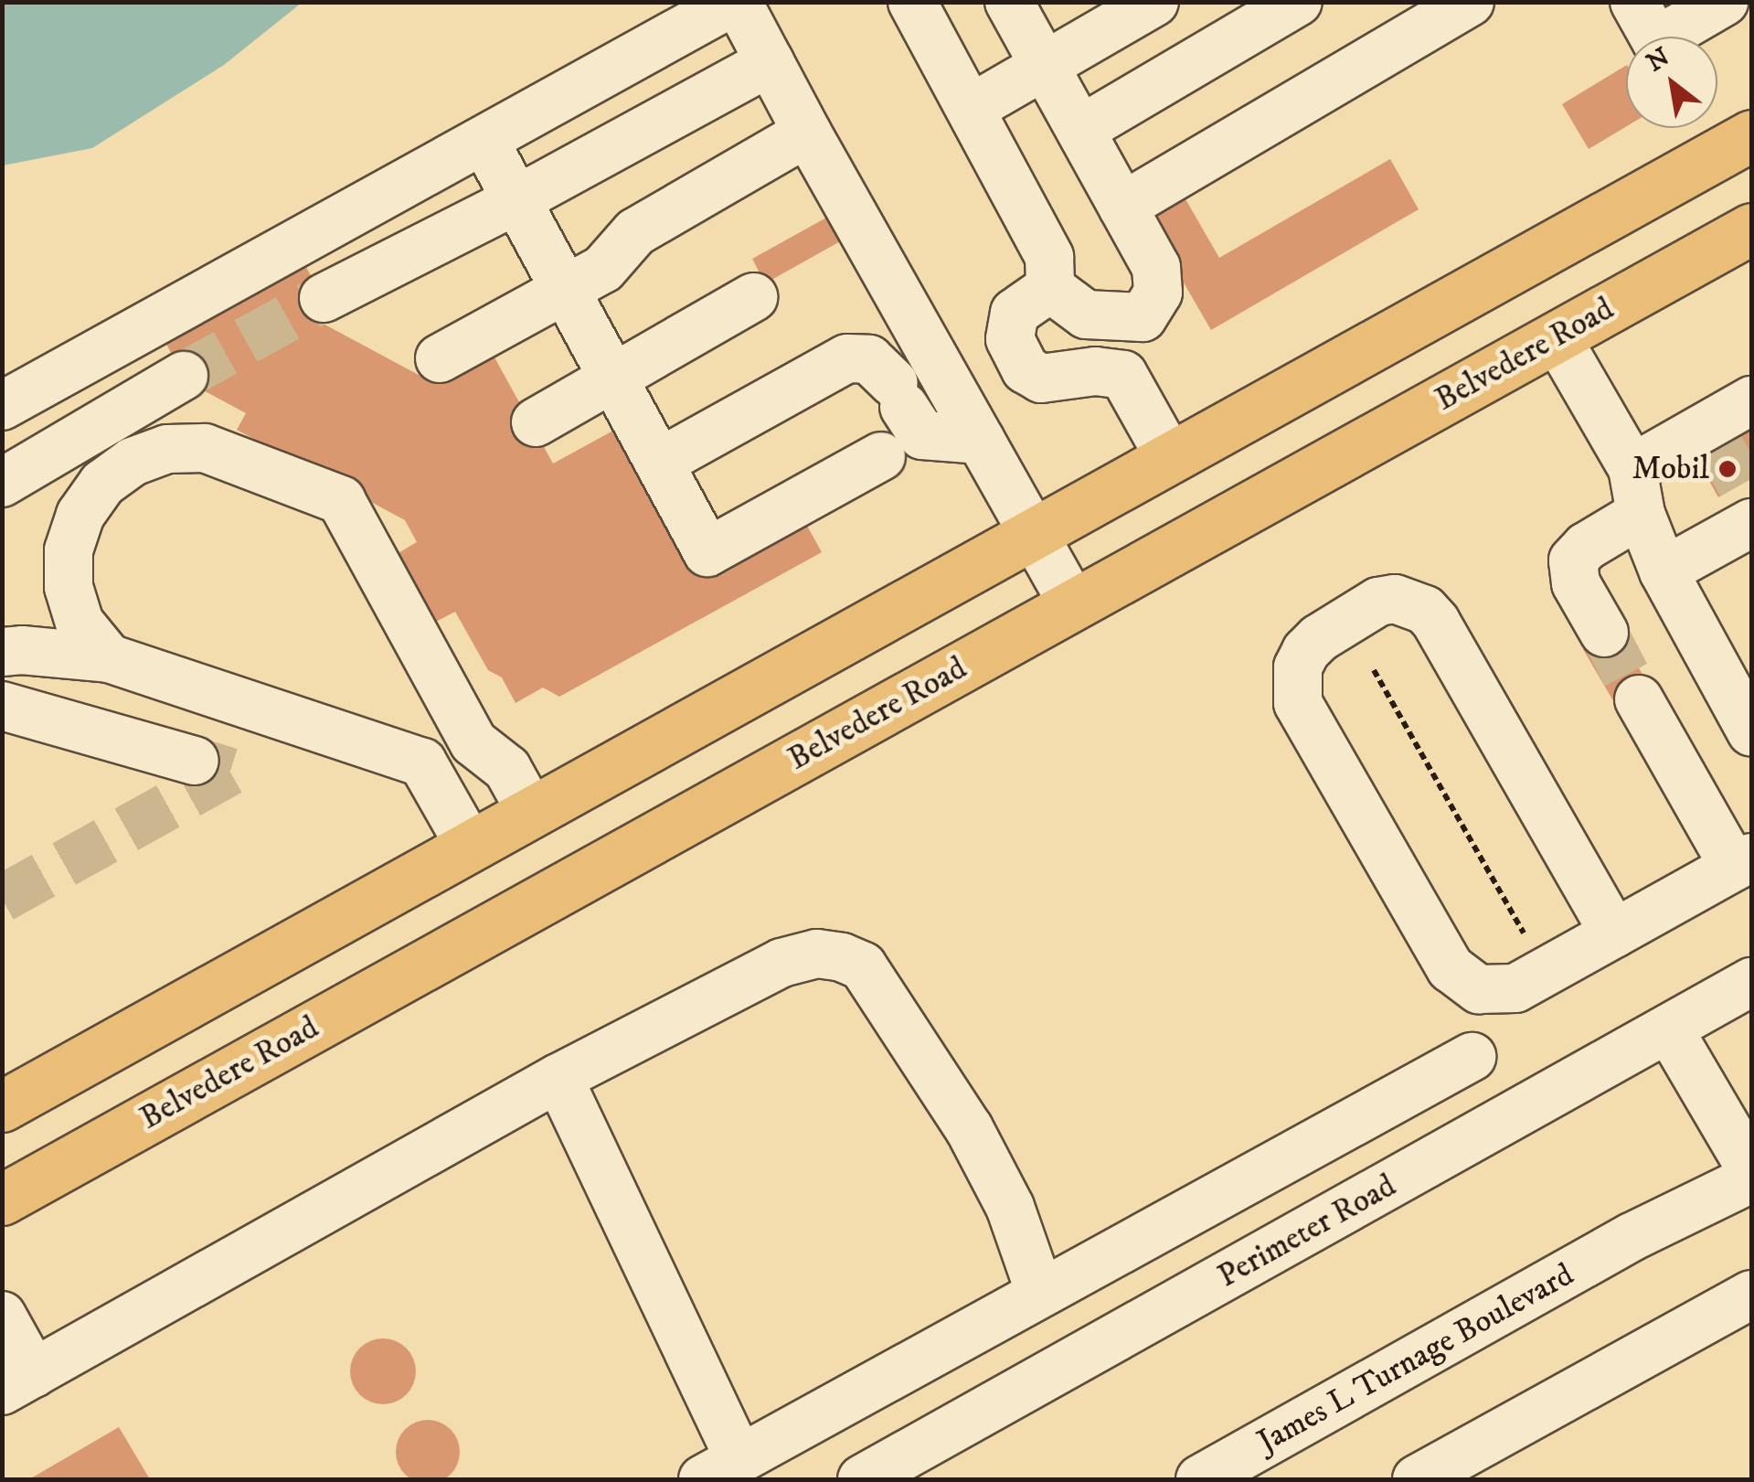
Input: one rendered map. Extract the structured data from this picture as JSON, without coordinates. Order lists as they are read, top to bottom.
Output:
{
  "streets": {
    "main road": ["Belvedere Road"],
    "street": ["Perimeter Road", "James L Turnage Boulevard"]
  },
  "places": ["Mobil"],
  "north": "top left"
}
